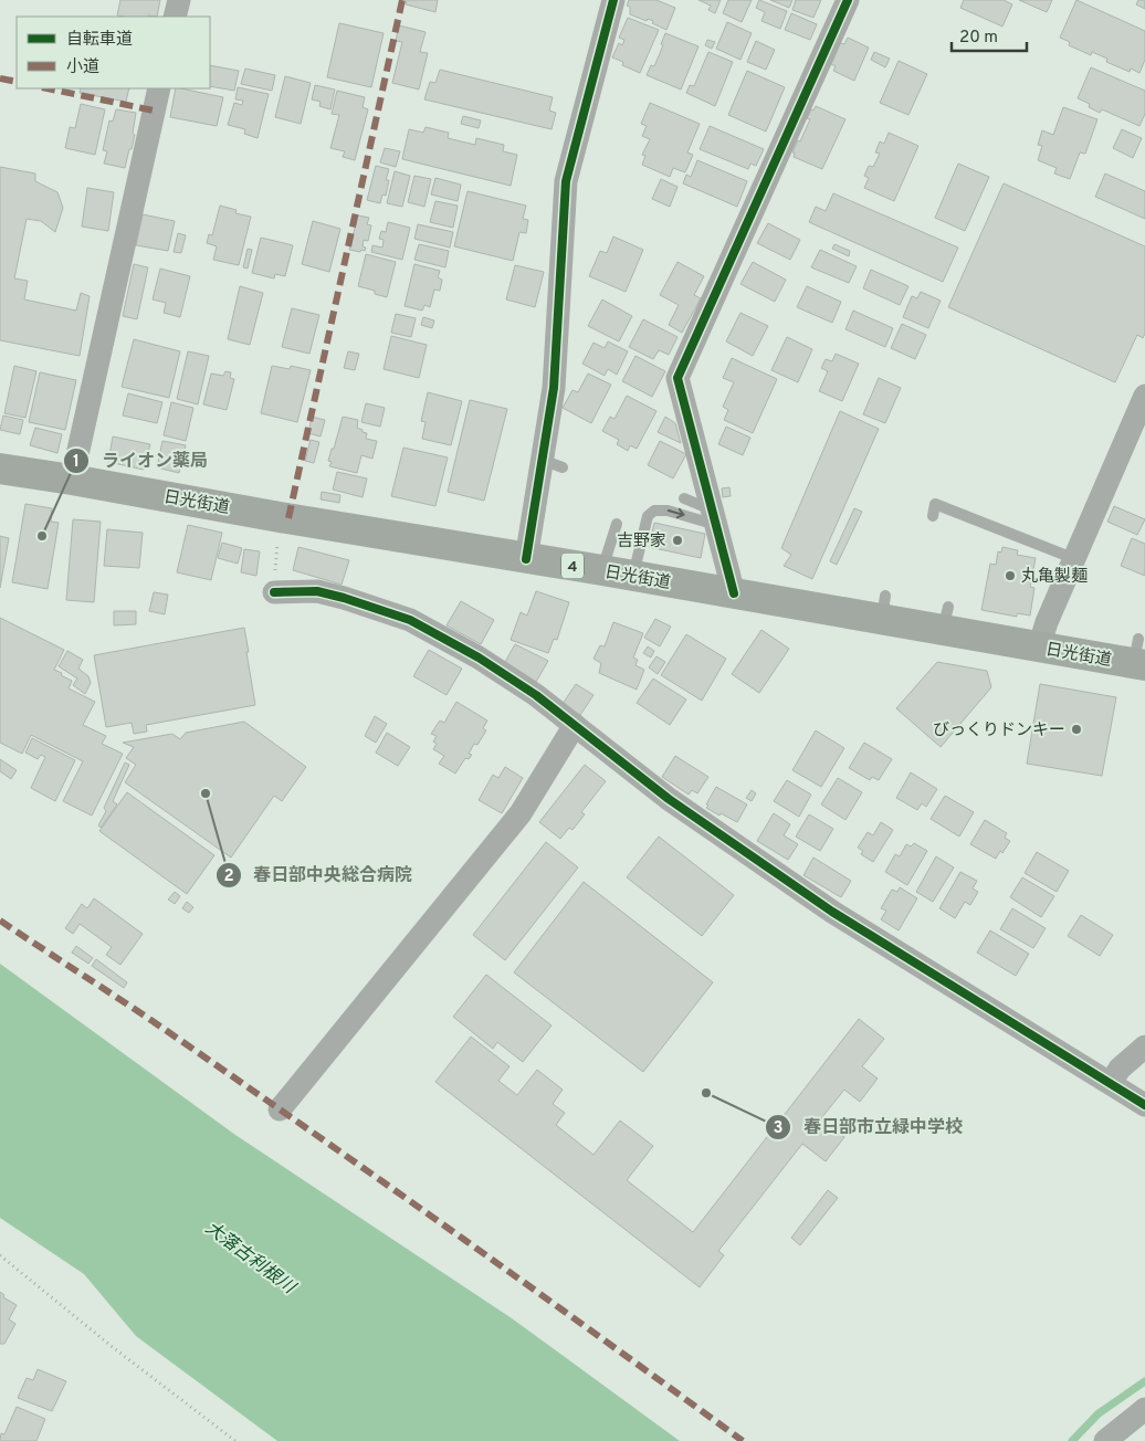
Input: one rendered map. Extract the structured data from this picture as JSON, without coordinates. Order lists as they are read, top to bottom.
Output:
{
  "streets": {
    "highway": ["日光街道", "4"]
  },
  "water": ["大落古利根川"],
  "places": [
    "ライオン薬局",
    "吉野家",
    "丸亀製麺",
    "びっくりドンキー",
    "春日部中央総合病院",
    "春日部市立緑中学校"
  ],
  "legend": ["自転車道", "小道"],
  "scale_bar": "20 m"
}
